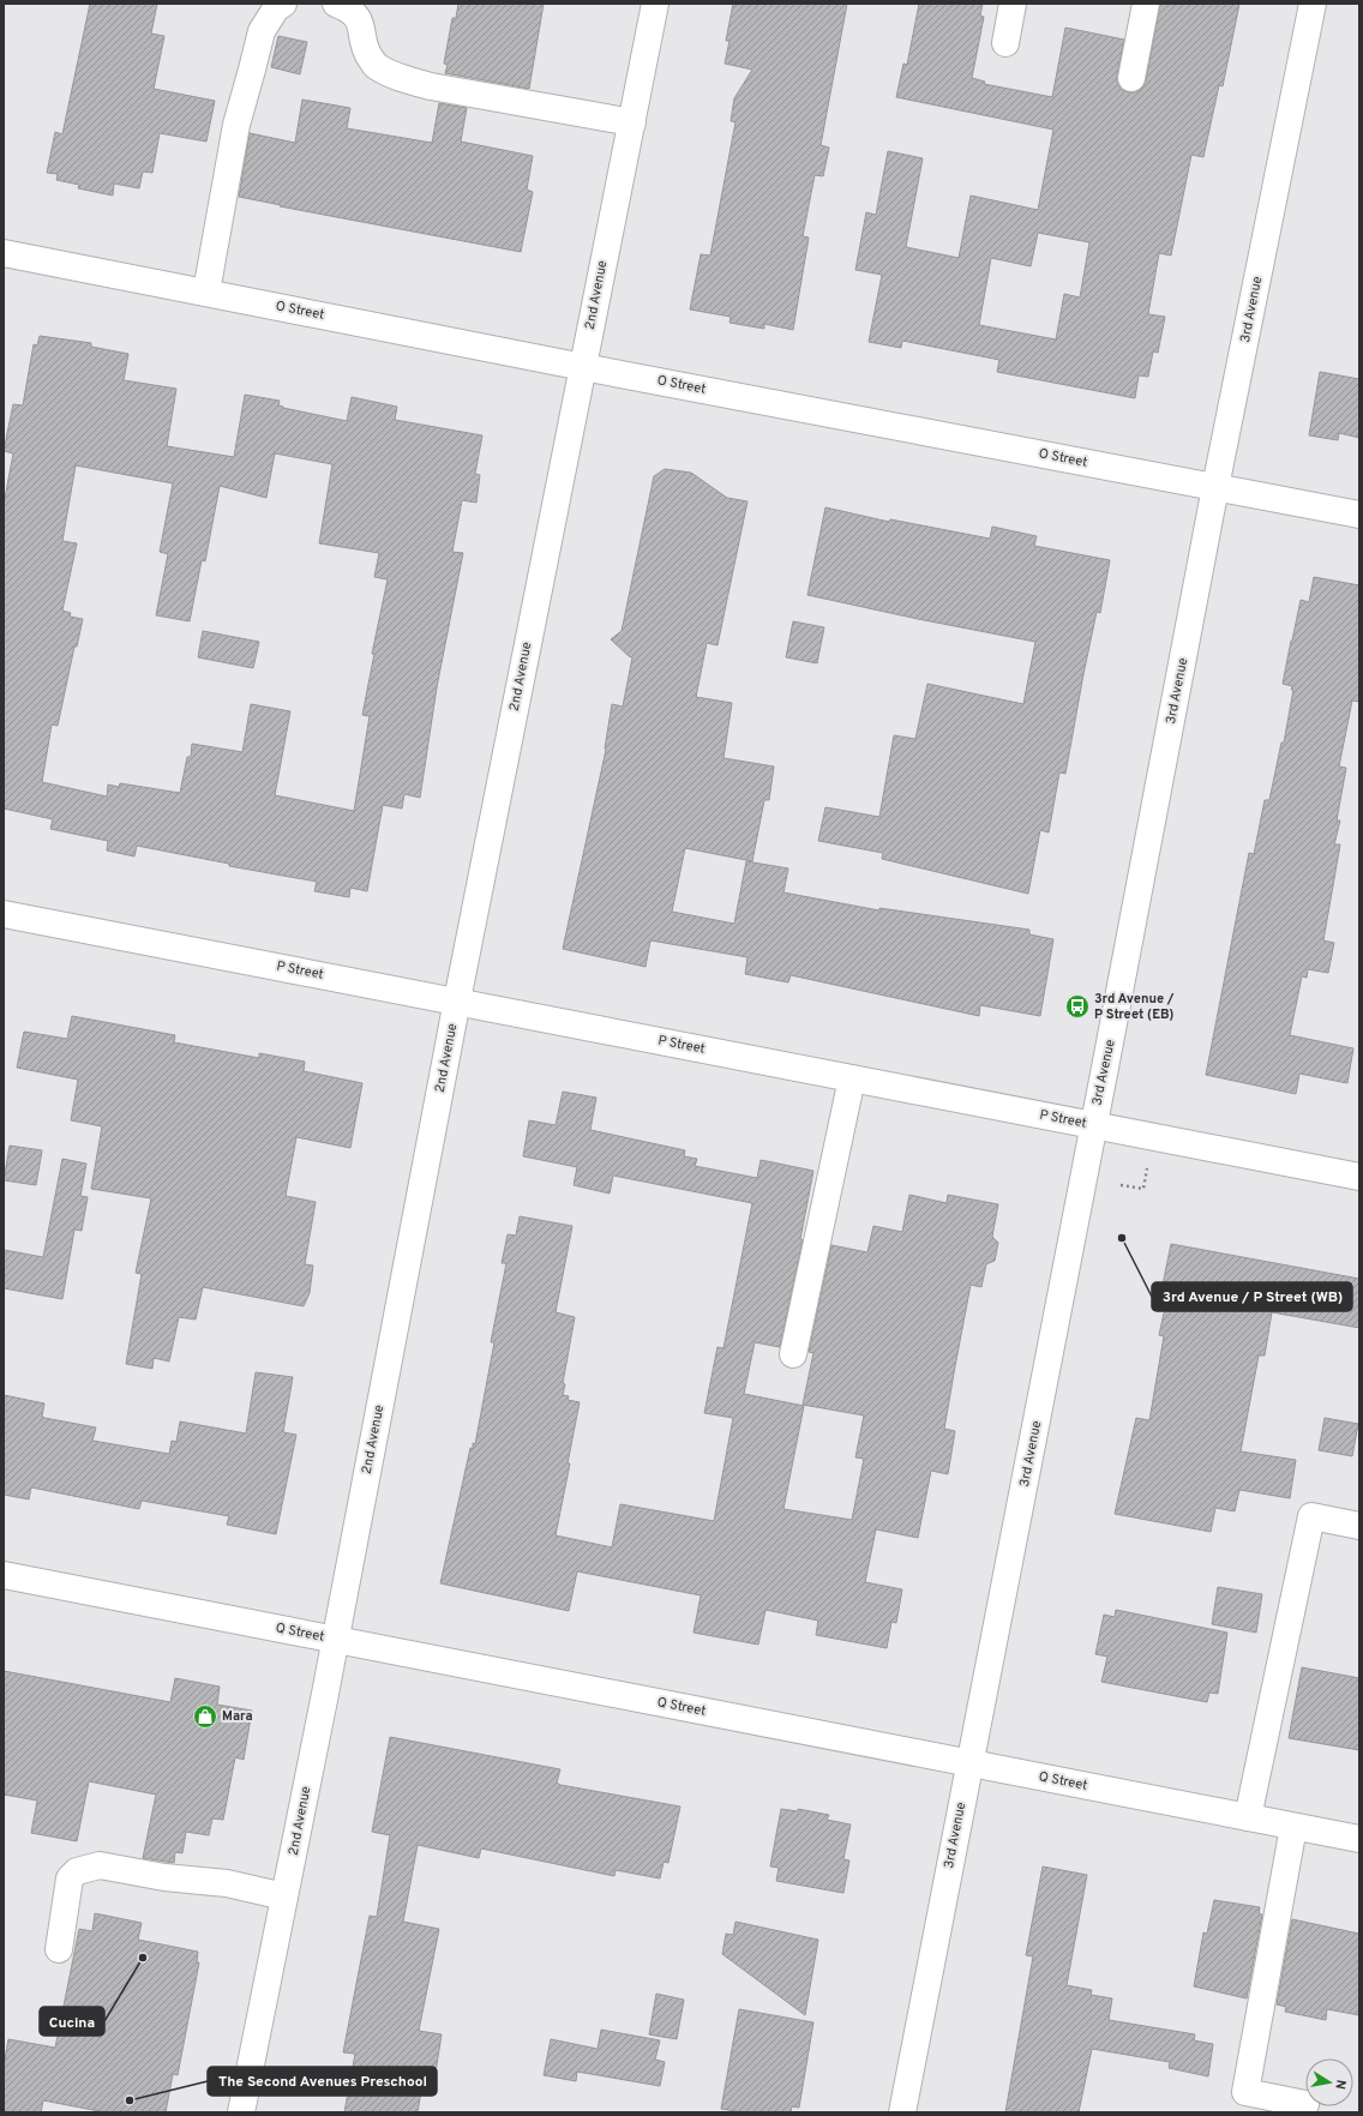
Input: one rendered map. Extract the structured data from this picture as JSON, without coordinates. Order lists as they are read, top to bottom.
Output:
{
  "streets": {
    "street": [
      "2nd Avenue",
      "3rd Avenue",
      "O Street",
      "P Street",
      "Q Street"
    ]
  },
  "crossings": [
    ["2nd Avenue", "O Street"],
    ["2nd Avenue", "P Street"],
    ["2nd Avenue", "Q Street"],
    ["3rd Avenue", "O Street"],
    ["3rd Avenue", "P Street"],
    ["3rd Avenue", "Q Street"]
  ],
  "places": {
    "bus stop": ["3rd Avenue / P Street (EB)"],
    "other": ["3rd Avenue / P Street (WB)", "Cucina", "The Second Avenues Preschool"],
    "shop": ["Mara"]
  },
  "north": "right"
}
